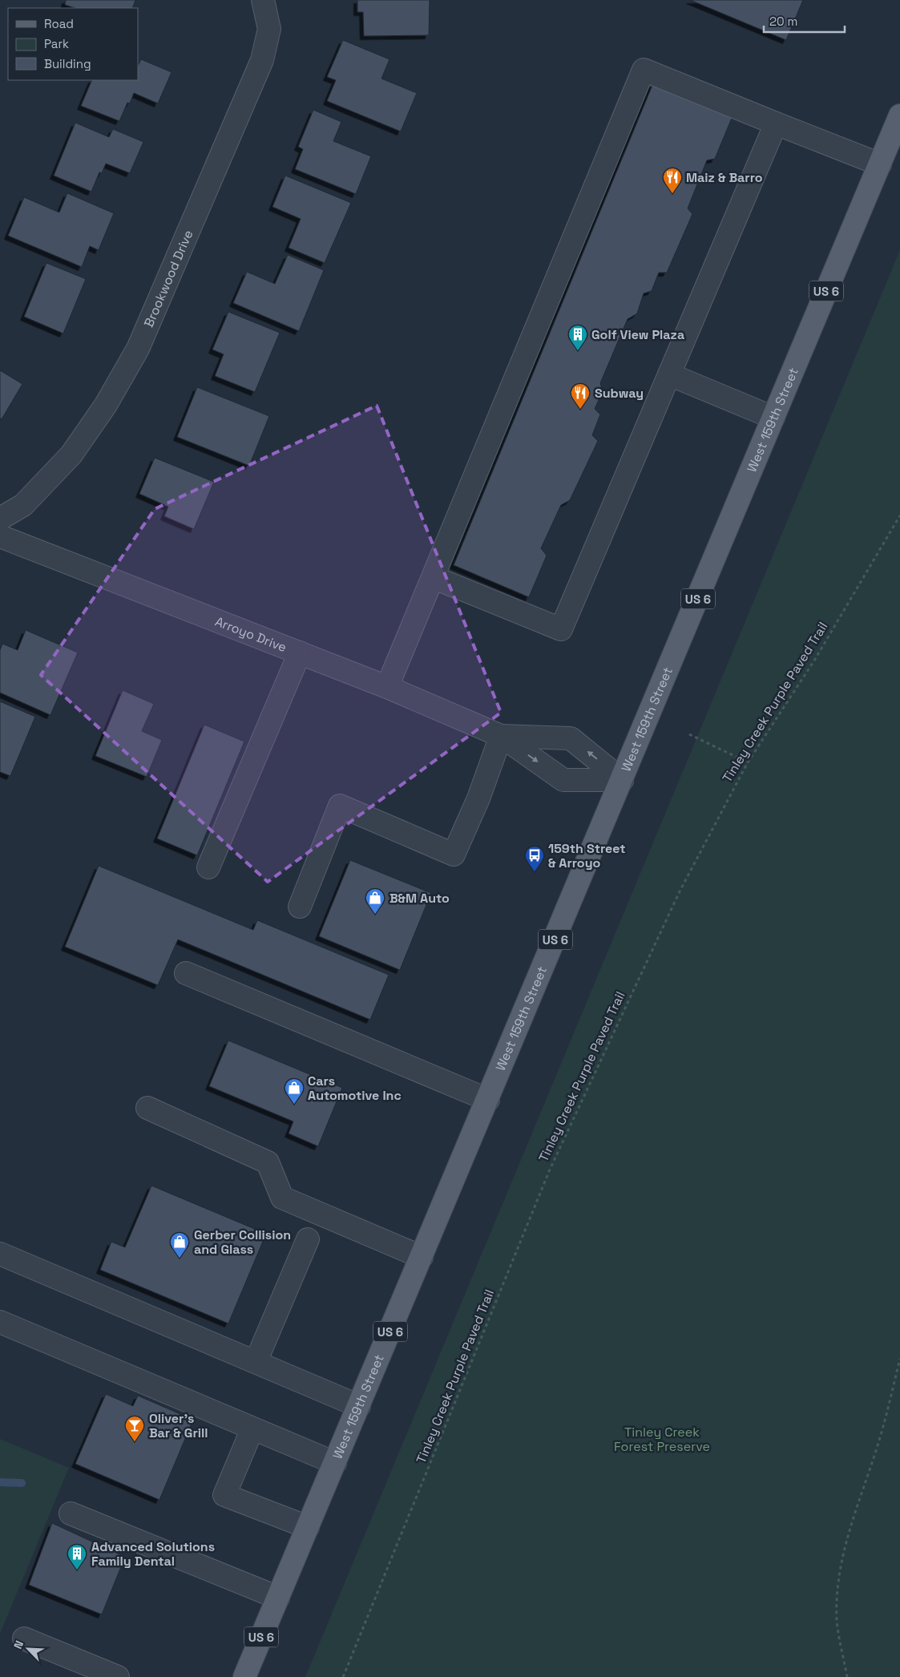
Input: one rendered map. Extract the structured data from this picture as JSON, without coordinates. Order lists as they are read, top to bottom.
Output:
{
  "streets": {
    "main road": ["US 6", "West 159th Street"],
    "street": ["Brookwood Drive", "Arroyo Drive"],
    "path": ["Tinley Creek Purple Paved Trail"]
  },
  "crossings": [
    ["West 159th Street", "Arroyo Drive"]
  ],
  "parks": ["Tinley Creek Forest Preserve"],
  "places": {
    "restaurant": ["Maiz & Barro", "Subway"],
    "building": ["Golf View Plaza", "Advanced Solutions Family Dental"],
    "bus stop": ["159th Street & Arroyo"],
    "shop": ["B&M Auto", "Cars Automotive Inc", "Gerber Collision and Glass"],
    "bar": ["Oliver's Bar & Grill"]
  },
  "legend": ["Road", "Park", "Building"],
  "scale_bar": "20 m",
  "north": "top left"
}
